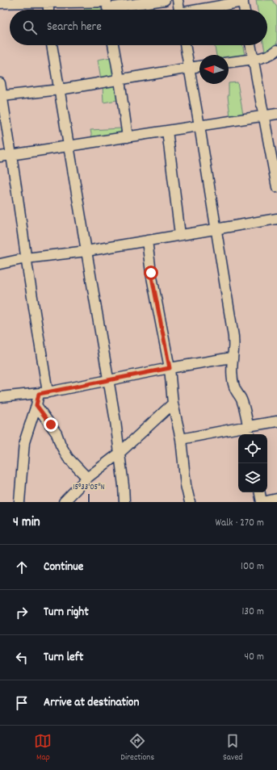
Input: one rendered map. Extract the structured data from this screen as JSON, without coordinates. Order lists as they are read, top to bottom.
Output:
{
  "north": "left",
  "page": {
    "search": "Search here",
    "heading": ["4 min", "Walk · 270 m"],
    "list": [
      ["Continue", "100 m"],
      ["Turn right", "130 m"],
      ["Turn left", "40 m"],
      "Arrive at destination"
    ],
    "nav": ["Map", "Directions", "Saved"]
  },
  "coordinates": ["15°33'05\"N"]
}
